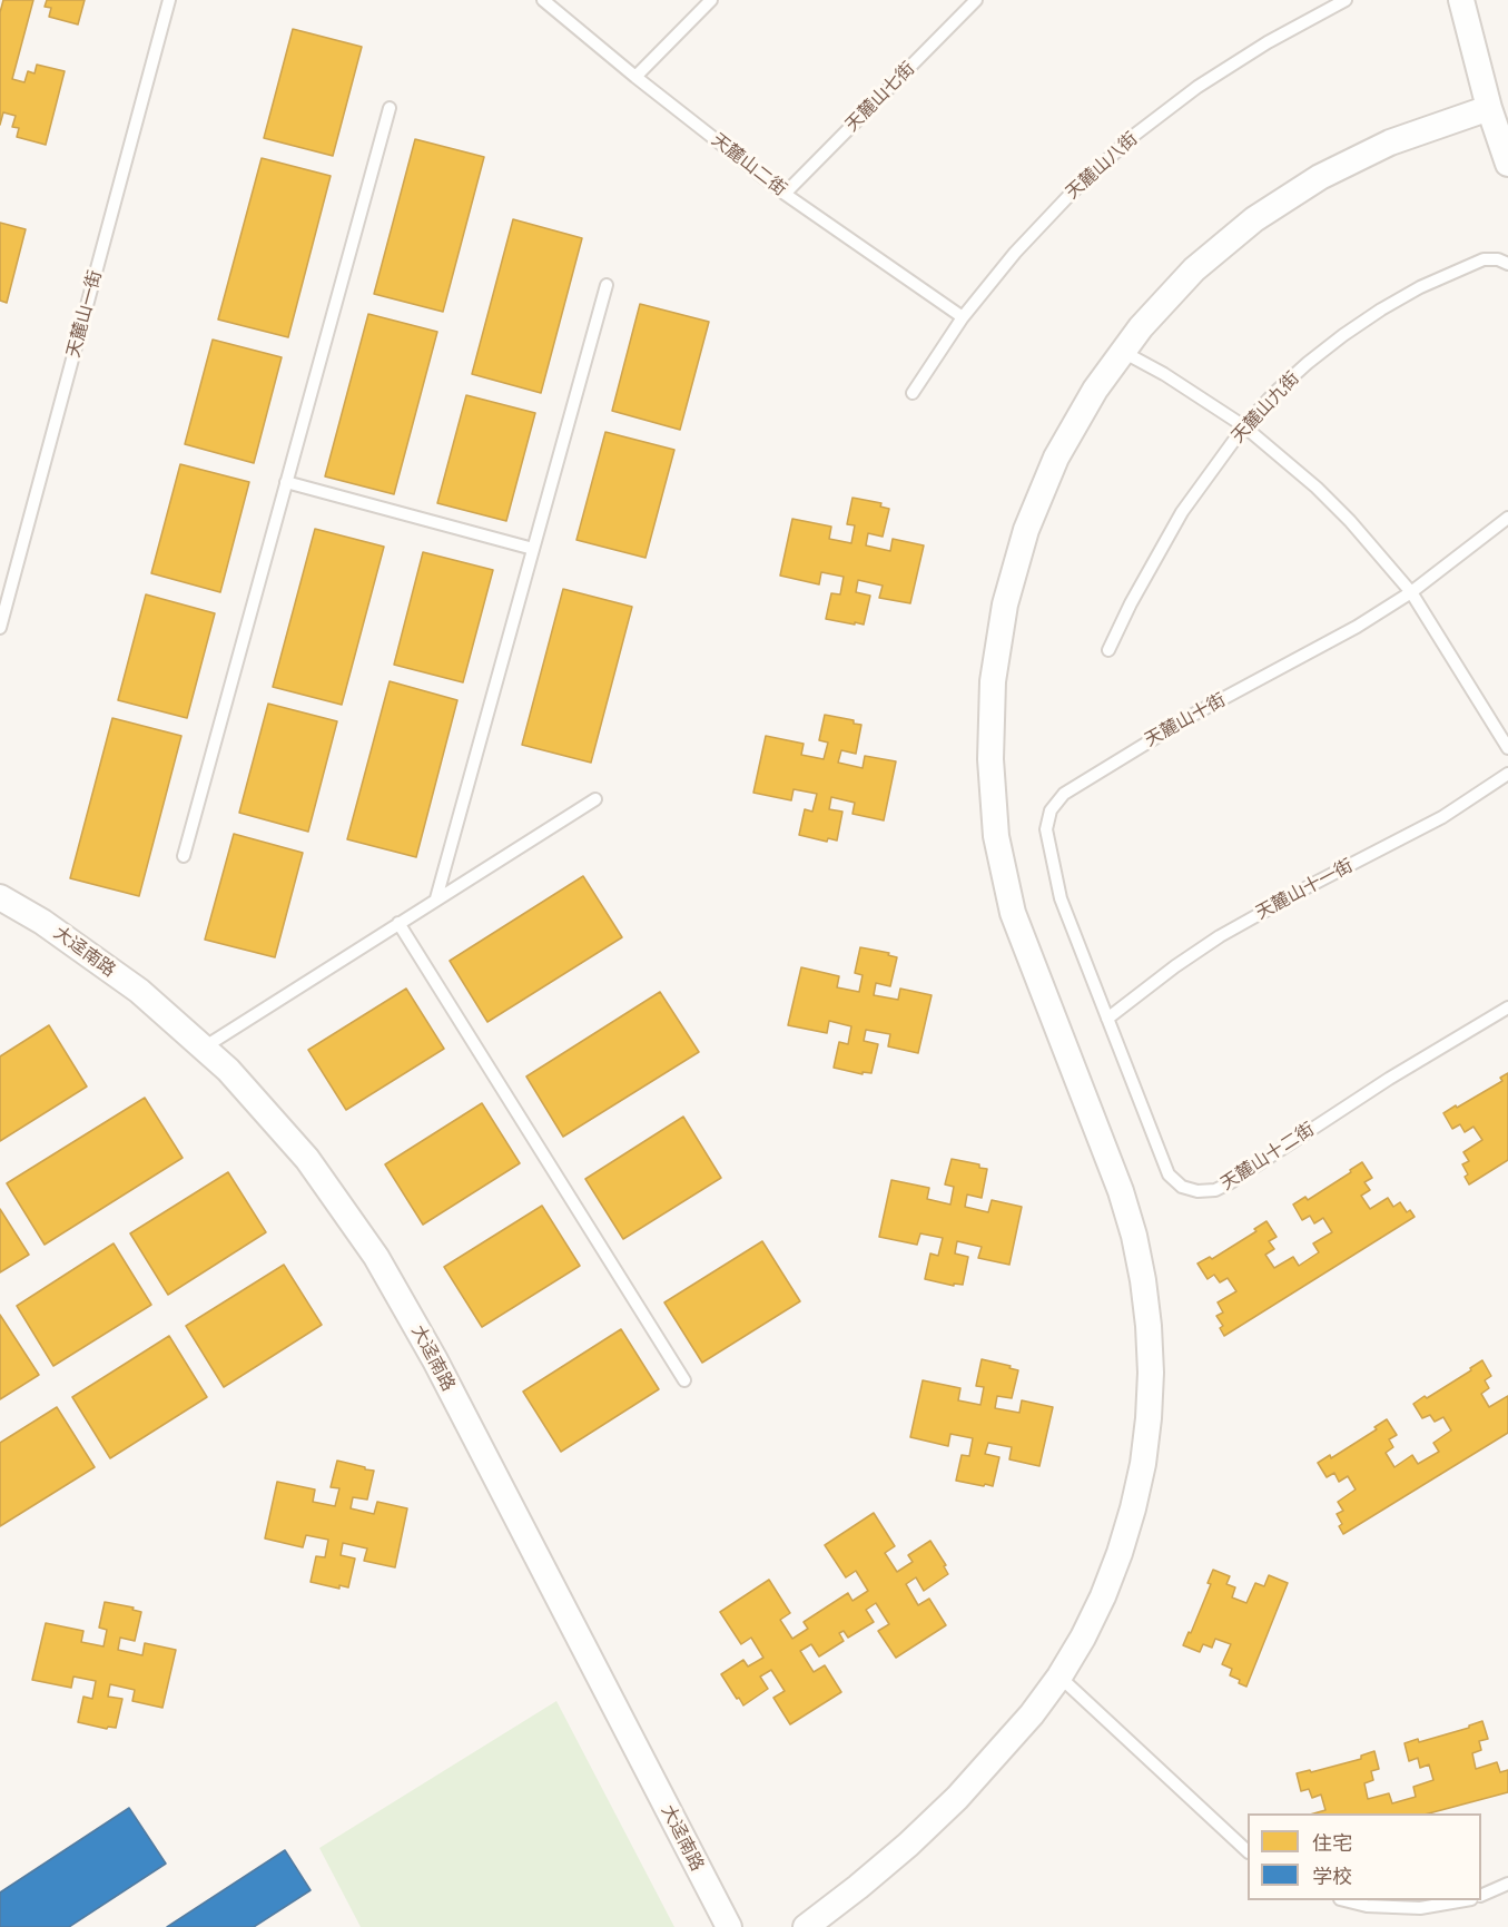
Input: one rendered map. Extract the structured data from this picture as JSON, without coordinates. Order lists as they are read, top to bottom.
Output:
{
  "streets": {
    "street": ["大迳南路"],
    "lane": [
      "天麓山七街",
      "天麓山二街",
      "天麓山八街",
      "天麓山一街",
      "天麓山九街",
      "天麓山十街",
      "天麓山十一街",
      "天麓山十二街"
    ]
  },
  "crossings": [
    ["天麓山七街", "天麓山二街"],
    ["天麓山二街", "天麓山八街"],
    ["天麓山十街", "天麓山十一街"],
    ["天麓山十街", "天麓山十二街"],
    ["天麓山十一街", "天麓山十二街"]
  ],
  "legend": ["住宅", "学校"]
}
